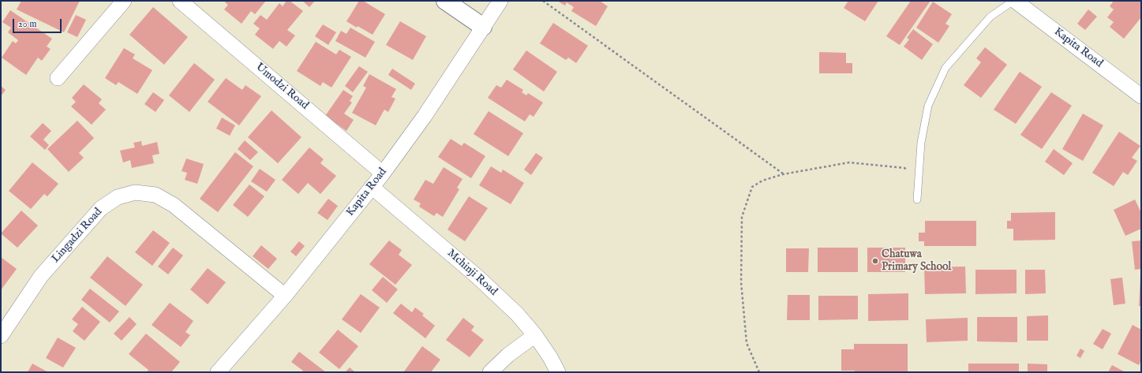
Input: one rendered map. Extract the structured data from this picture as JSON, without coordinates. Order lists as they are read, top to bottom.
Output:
{
  "streets": {
    "street": [
      "Kapita Road",
      "Umodzi Road",
      "Lingadzi Road",
      "Mchinji Road"
    ]
  },
  "crossings": [
    ["Kapita Road", "Umodzi Road"],
    ["Kapita Road", "Lingadzi Road"],
    ["Kapita Road", "Mchinji Road"]
  ],
  "places": ["Chatuwa Primary School"],
  "scale_bar": "20 m"
}
